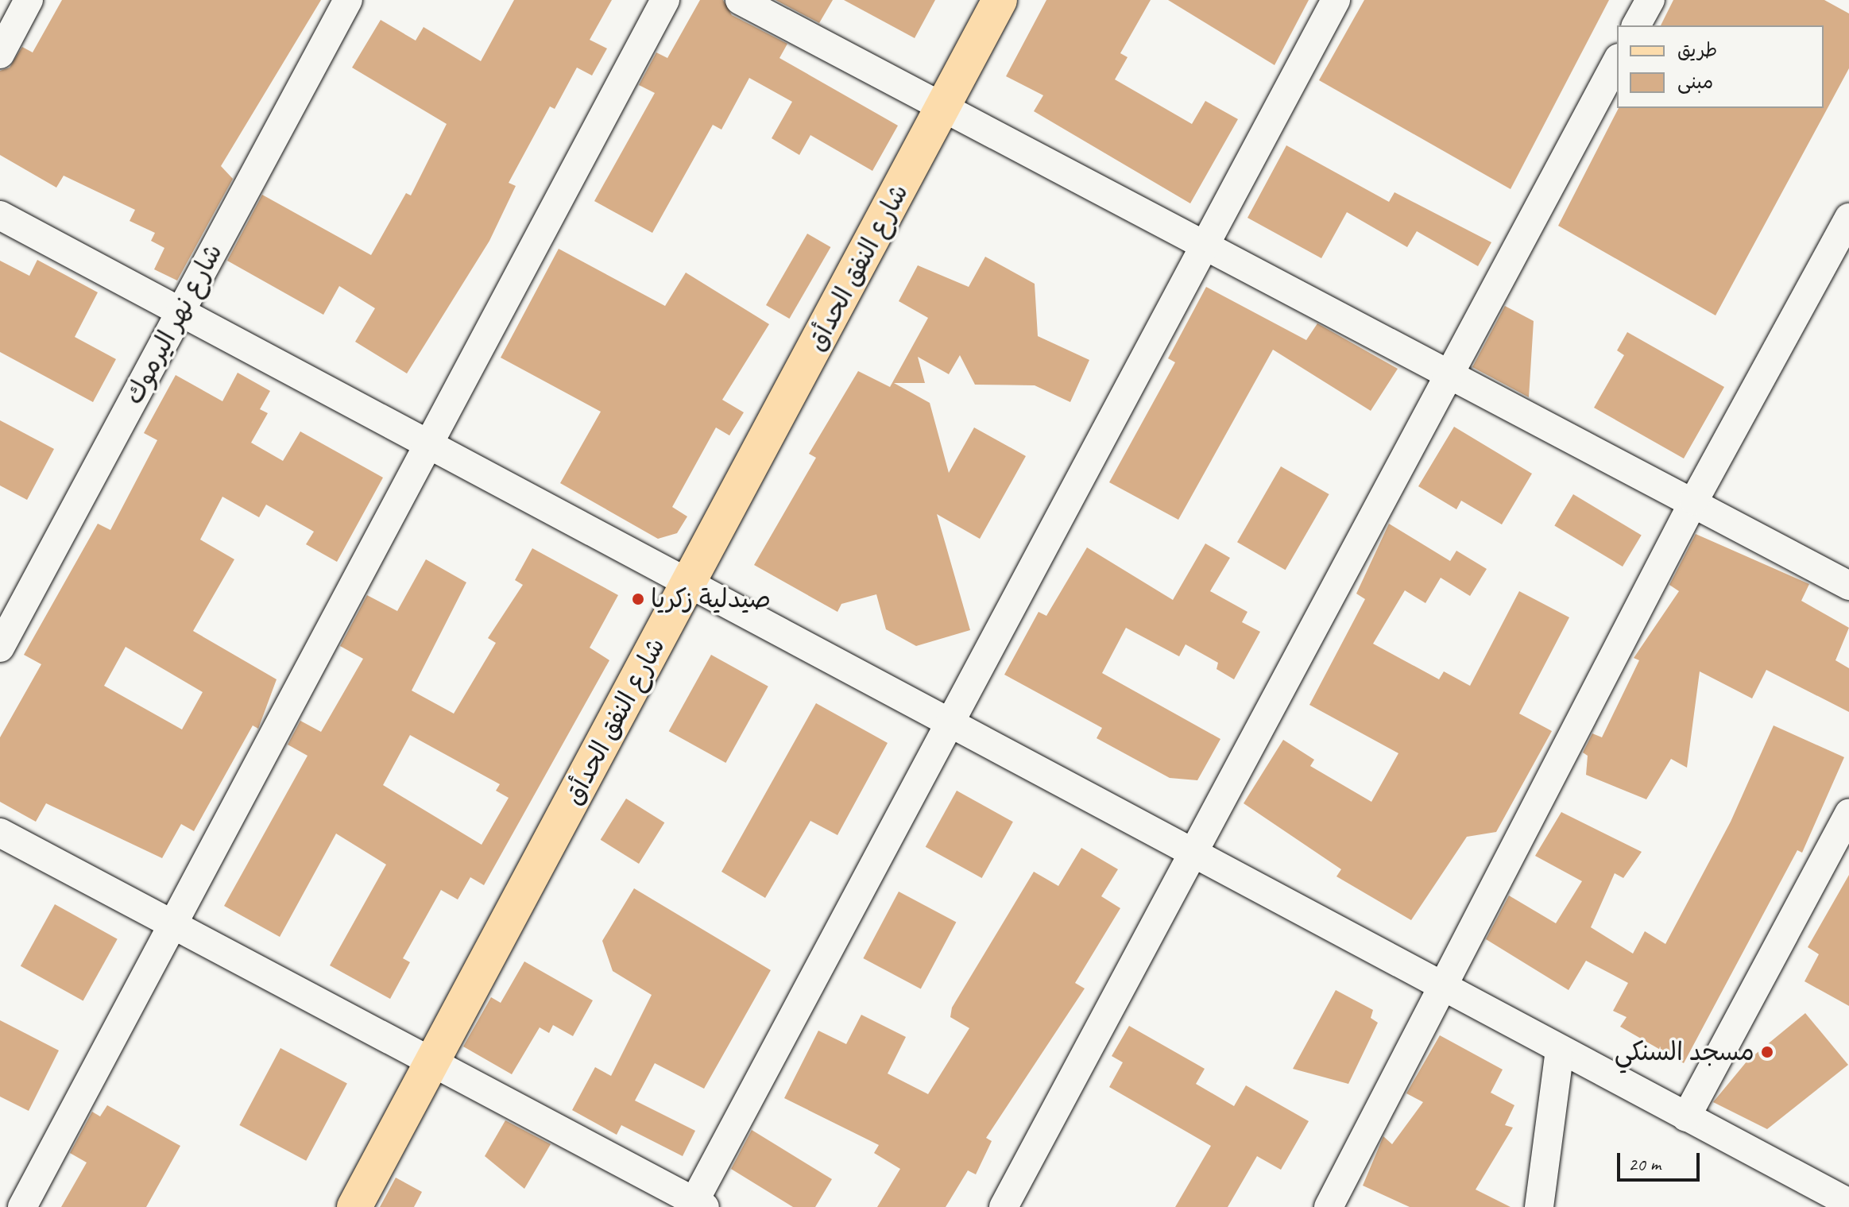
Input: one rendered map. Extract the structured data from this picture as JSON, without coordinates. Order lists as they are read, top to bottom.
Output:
{
  "streets": {
    "main road": ["شارع النفق الحدأق"],
    "street": ["شارع نهر اليرموك"]
  },
  "places": ["صيدلية زكريا", "مسجد السنكي"],
  "legend": ["طريق", "مبنى"],
  "scale_bar": "20 m"
}
